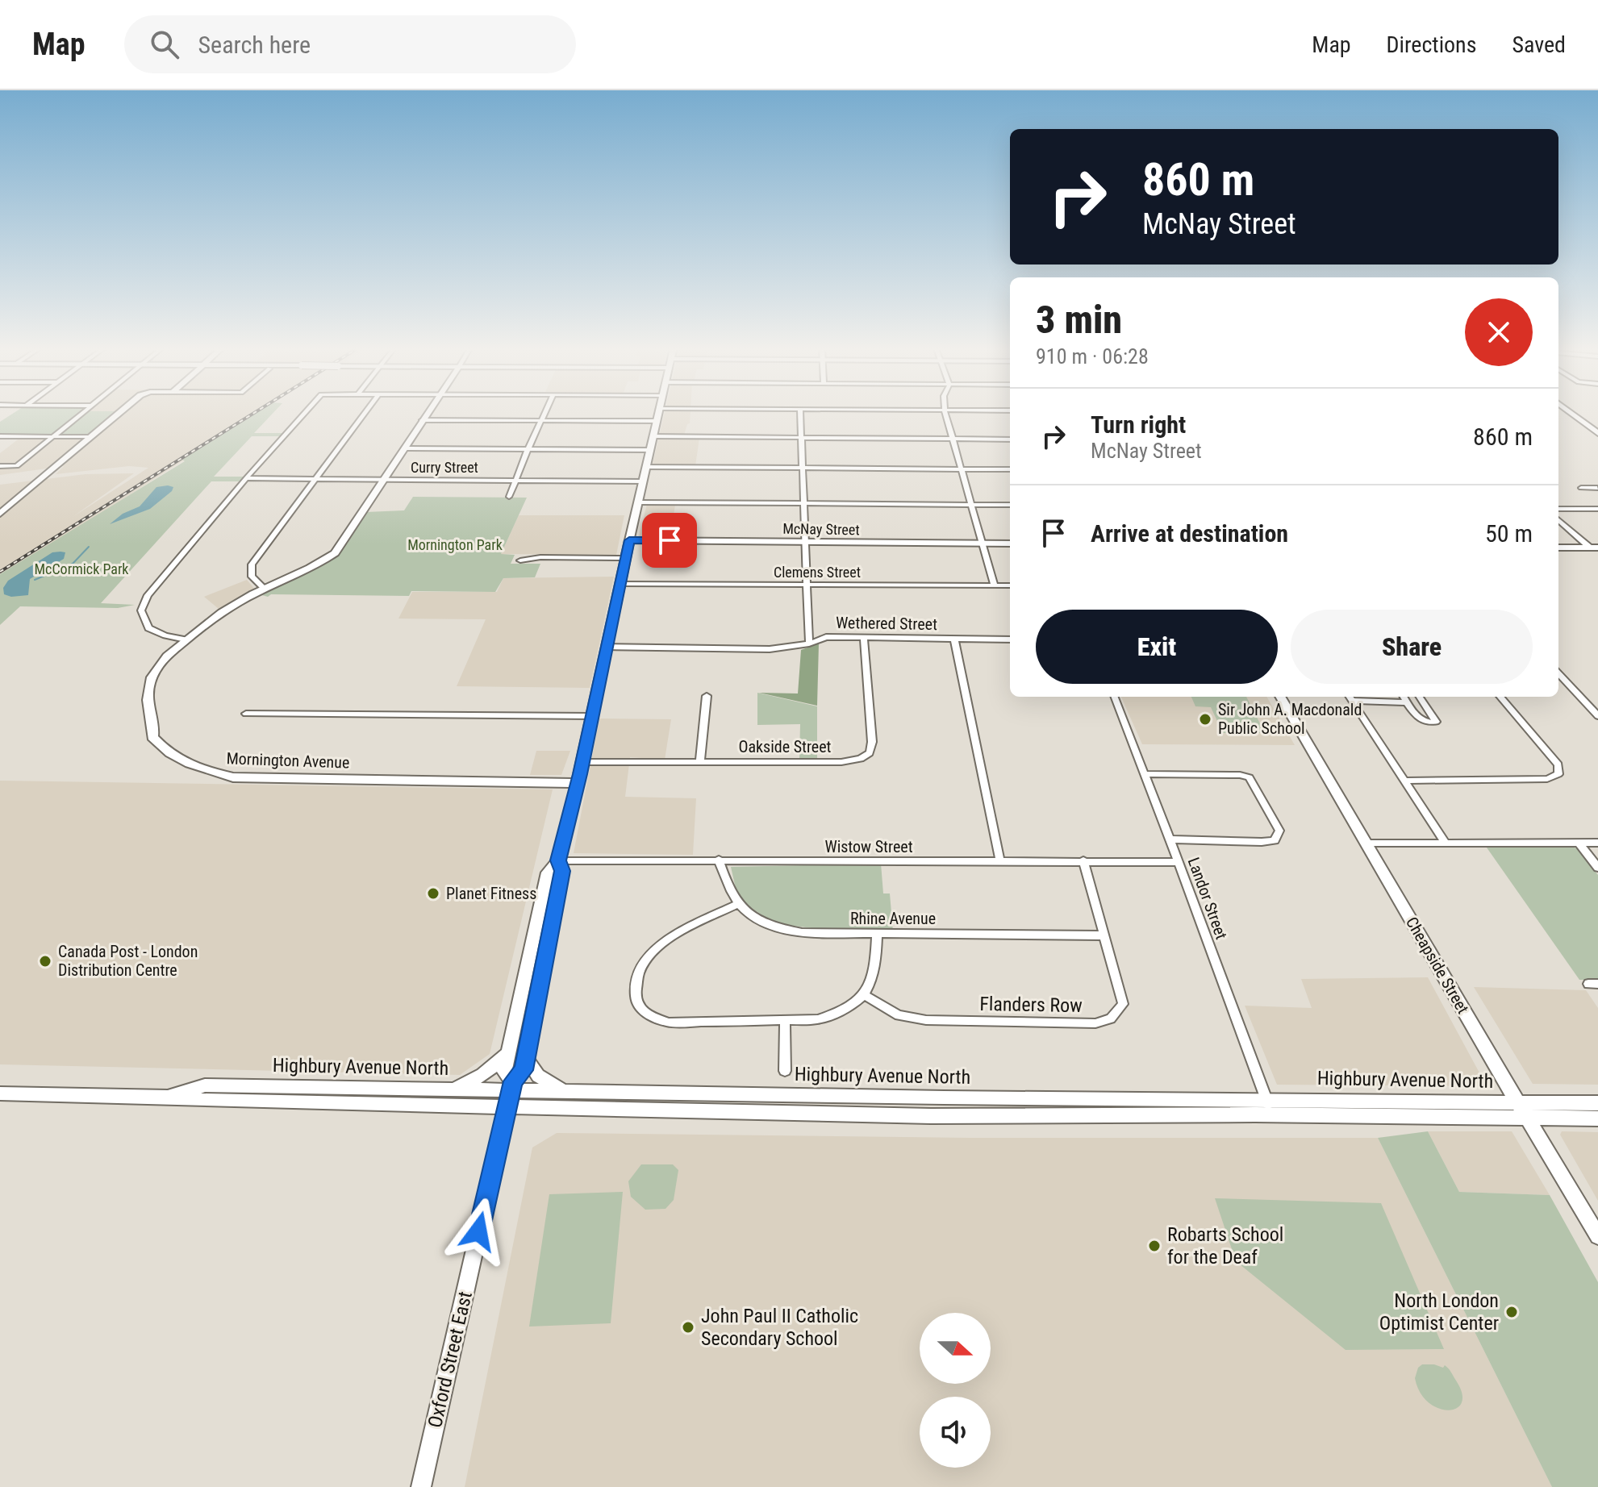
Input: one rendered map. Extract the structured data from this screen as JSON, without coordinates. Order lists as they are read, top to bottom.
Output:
{
  "streets": {
    "street": [
      "Curry Street",
      "McNay Street",
      "Clemens Street",
      "Wethered Street",
      "Oakside Street",
      "Mornington Avenue",
      "Wistow Street",
      "Landor Street",
      "Rhine Avenue",
      "Cheapside Street",
      "Flanders Row",
      "Highbury Avenue North",
      "Oxford Street East"
    ]
  },
  "crossings": [
    ["Curry Street", "Mornington Avenue"],
    ["Curry Street", "Oxford Street East"],
    ["McNay Street", "Oxford Street East"],
    ["Clemens Street", "Oxford Street East"],
    ["Wethered Street", "Oakside Street"],
    ["Wethered Street", "Oxford Street East"],
    ["Oakside Street", "Oxford Street East"],
    ["Mornington Avenue", "Oxford Street East"],
    ["Wistow Street", "Landor Street"],
    ["Wistow Street", "Rhine Avenue"],
    ["Wistow Street", "Flanders Row"],
    ["Wistow Street", "Oxford Street East"],
    ["Landor Street", "Highbury Avenue North"],
    ["Rhine Avenue", "Flanders Row"],
    ["Cheapside Street", "Highbury Avenue North"],
    ["Highbury Avenue North", "Oxford Street East"]
  ],
  "parks": ["Mornington Park", "McCormick Park"],
  "places": [
    "Sir John A. Macdonald Public School",
    "Planet Fitness",
    "Canada Post - London Distribution Centre",
    "Robarts School for the Deaf",
    "North London Optimist Center",
    "John Paul II Catholic Secondary School"
  ],
  "north": "right",
  "page": {
    "header": "Map",
    "search": "Search here",
    "nav": ["Map", "Directions", "Saved"],
    "turn": ["860 m", "McNay Street"],
    "heading": ["3 min", "910 m · 06:28"],
    "list": [
      {
        "name": "Turn right",
        "note": "McNay Street",
        "value": "860 m"
      },
      {
        "name": "Arrive at destination",
        "value": "50 m"
      }
    ],
    "buttons": ["Exit", "Share"]
  }
}
